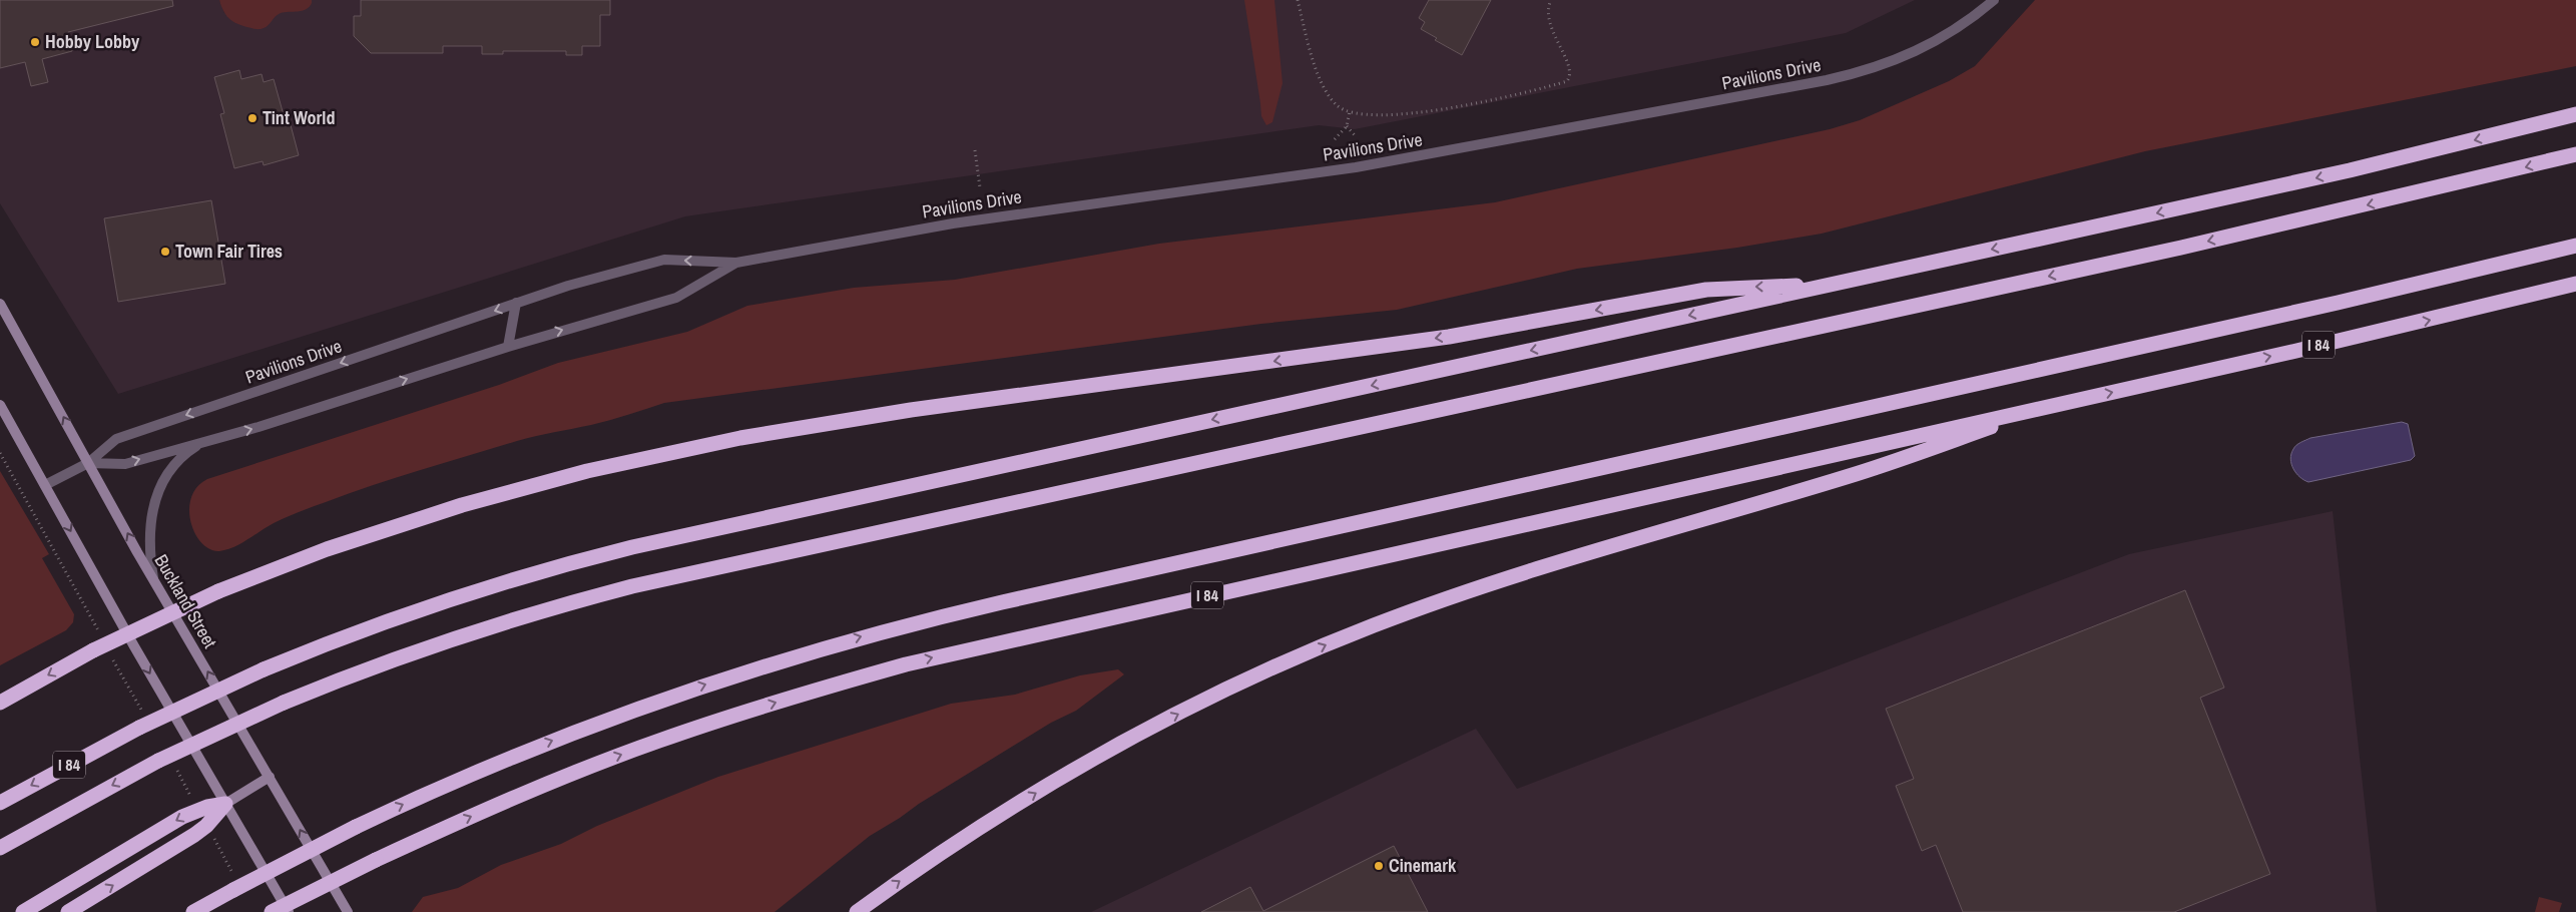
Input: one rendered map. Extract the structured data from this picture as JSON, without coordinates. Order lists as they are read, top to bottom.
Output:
{
  "streets": {
    "highway": ["I 84"],
    "main road": ["Buckland Street"],
    "street": ["Pavilions Drive"]
  },
  "crossings": [
    ["Pavilions Drive", "Buckland Street"]
  ],
  "places": [
    "Hobby Lobby",
    "Tint World",
    "Town Fair Tires",
    "Cinemark"
  ]
}
